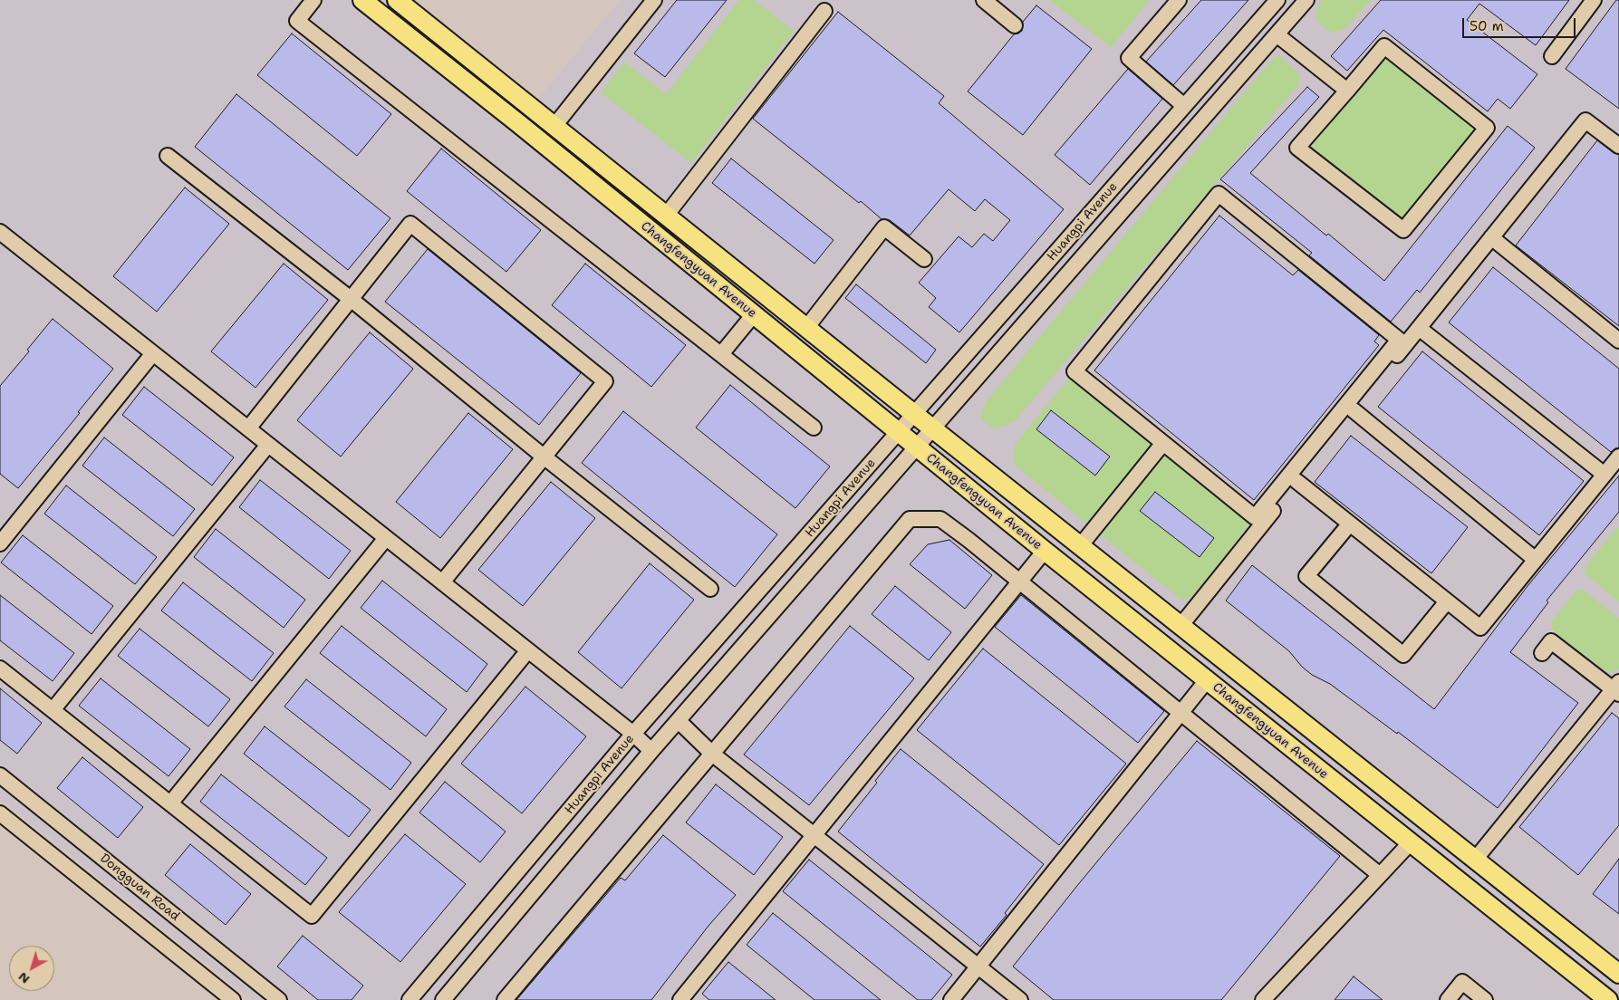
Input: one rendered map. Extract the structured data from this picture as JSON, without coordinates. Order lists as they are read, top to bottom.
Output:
{
  "streets": {
    "main road": ["Changfengyuan Avenue"],
    "street": ["Huangpi Avenue", "Dongguan Road"]
  },
  "crossings": [
    ["Huangpi Avenue", "Changfengyuan Avenue"]
  ],
  "scale_bar": "50 m",
  "north": "bottom left"
}
